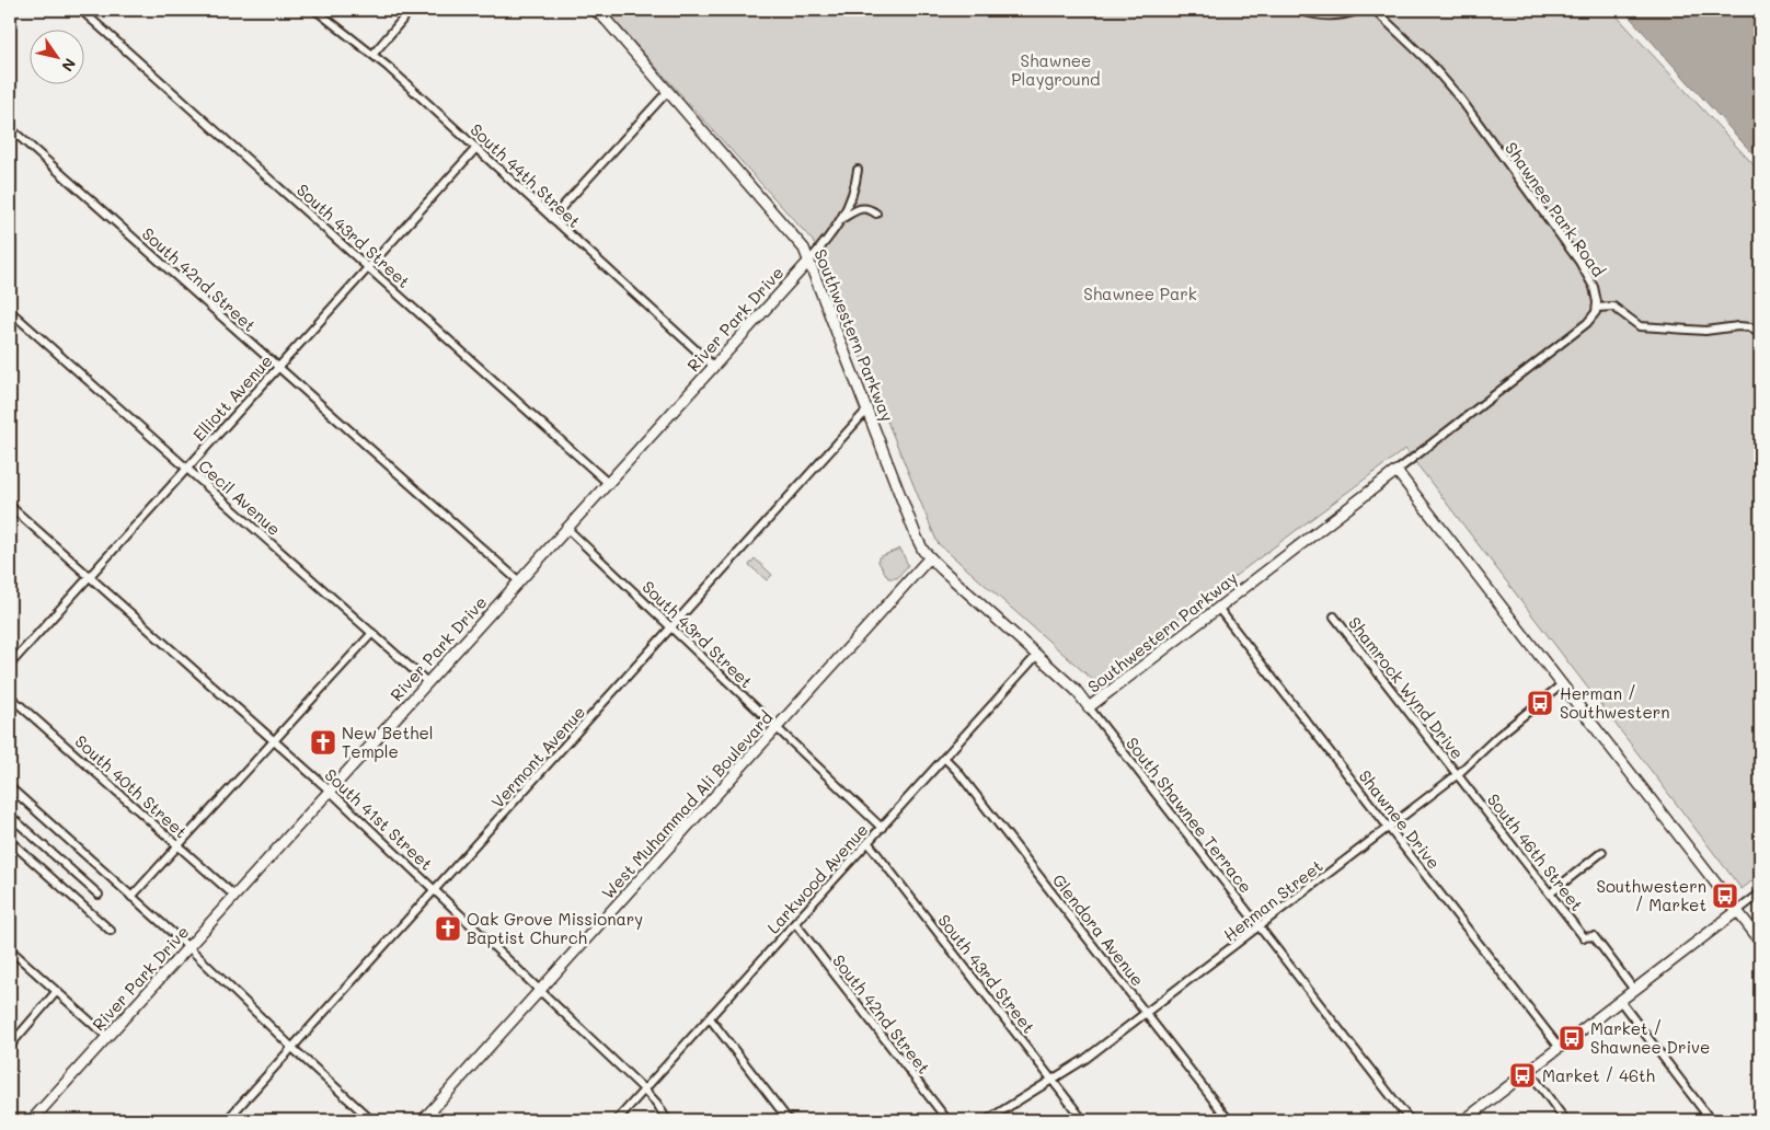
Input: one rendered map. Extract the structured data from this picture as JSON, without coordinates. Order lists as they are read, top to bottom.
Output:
{
  "streets": {
    "street": [
      "South 44th Street",
      "Shawnee Park Road",
      "South 43rd Street",
      "South 42nd Street",
      "River Park Drive",
      "Southwestern Parkway",
      "Elliott Avenue",
      "Cecil Avenue",
      "Shamrock Wynd Drive",
      "Vermont Avenue",
      "South 40th Street",
      "West Muhammad Ali Boulevard",
      "South Shawnee Terrace",
      "South 41st Street",
      "Shawnee Drive",
      "South 46th Street",
      "Larkwood Avenue",
      "Herman Street",
      "Glendora Avenue"
    ]
  },
  "crossings": [
    ["South 44th Street", "River Park Drive"],
    ["South 44th Street", "Elliott Avenue"],
    ["South 43rd Street", "River Park Drive"],
    ["South 43rd Street", "Elliott Avenue"],
    ["South 43rd Street", "Vermont Avenue"],
    ["South 43rd Street", "West Muhammad Ali Boulevard"],
    ["South 43rd Street", "Larkwood Avenue"],
    ["South 43rd Street", "Herman Street"],
    ["South 42nd Street", "River Park Drive"],
    ["South 42nd Street", "Elliott Avenue"],
    ["South 42nd Street", "Larkwood Avenue"],
    ["River Park Drive", "Southwestern Parkway"],
    ["River Park Drive", "Cecil Avenue"],
    ["River Park Drive", "South 40th Street"],
    ["River Park Drive", "South 41st Street"],
    ["Southwestern Parkway", "Vermont Avenue"],
    ["Southwestern Parkway", "West Muhammad Ali Boulevard"],
    ["Southwestern Parkway", "South Shawnee Terrace"],
    ["Southwestern Parkway", "Shawnee Drive"],
    ["Southwestern Parkway", "Larkwood Avenue"],
    ["Elliott Avenue", "Cecil Avenue"],
    ["Elliott Avenue", "South 41st Street"],
    ["Shamrock Wynd Drive", "South 46th Street"],
    ["Shamrock Wynd Drive", "Herman Street"],
    ["Vermont Avenue", "South 41st Street"],
    ["West Muhammad Ali Boulevard", "South 41st Street"],
    ["South Shawnee Terrace", "Herman Street"],
    ["South 41st Street", "Larkwood Avenue"],
    ["Shawnee Drive", "Herman Street"],
    ["South 46th Street", "Herman Street"],
    ["Larkwood Avenue", "Glendora Avenue"],
    ["Herman Street", "Glendora Avenue"]
  ],
  "parks": ["Shawnee Playground", "Shawnee Park"],
  "places": {
    "bus stop": [
      "Herman / Southwestern",
      "Southwestern / Market",
      "Market / Shawnee Drive",
      "Market / 46th"
    ],
    "church": ["New Bethel Temple", "Oak Grove Missionary Baptist Church"]
  },
  "north": "bottom right"
}
